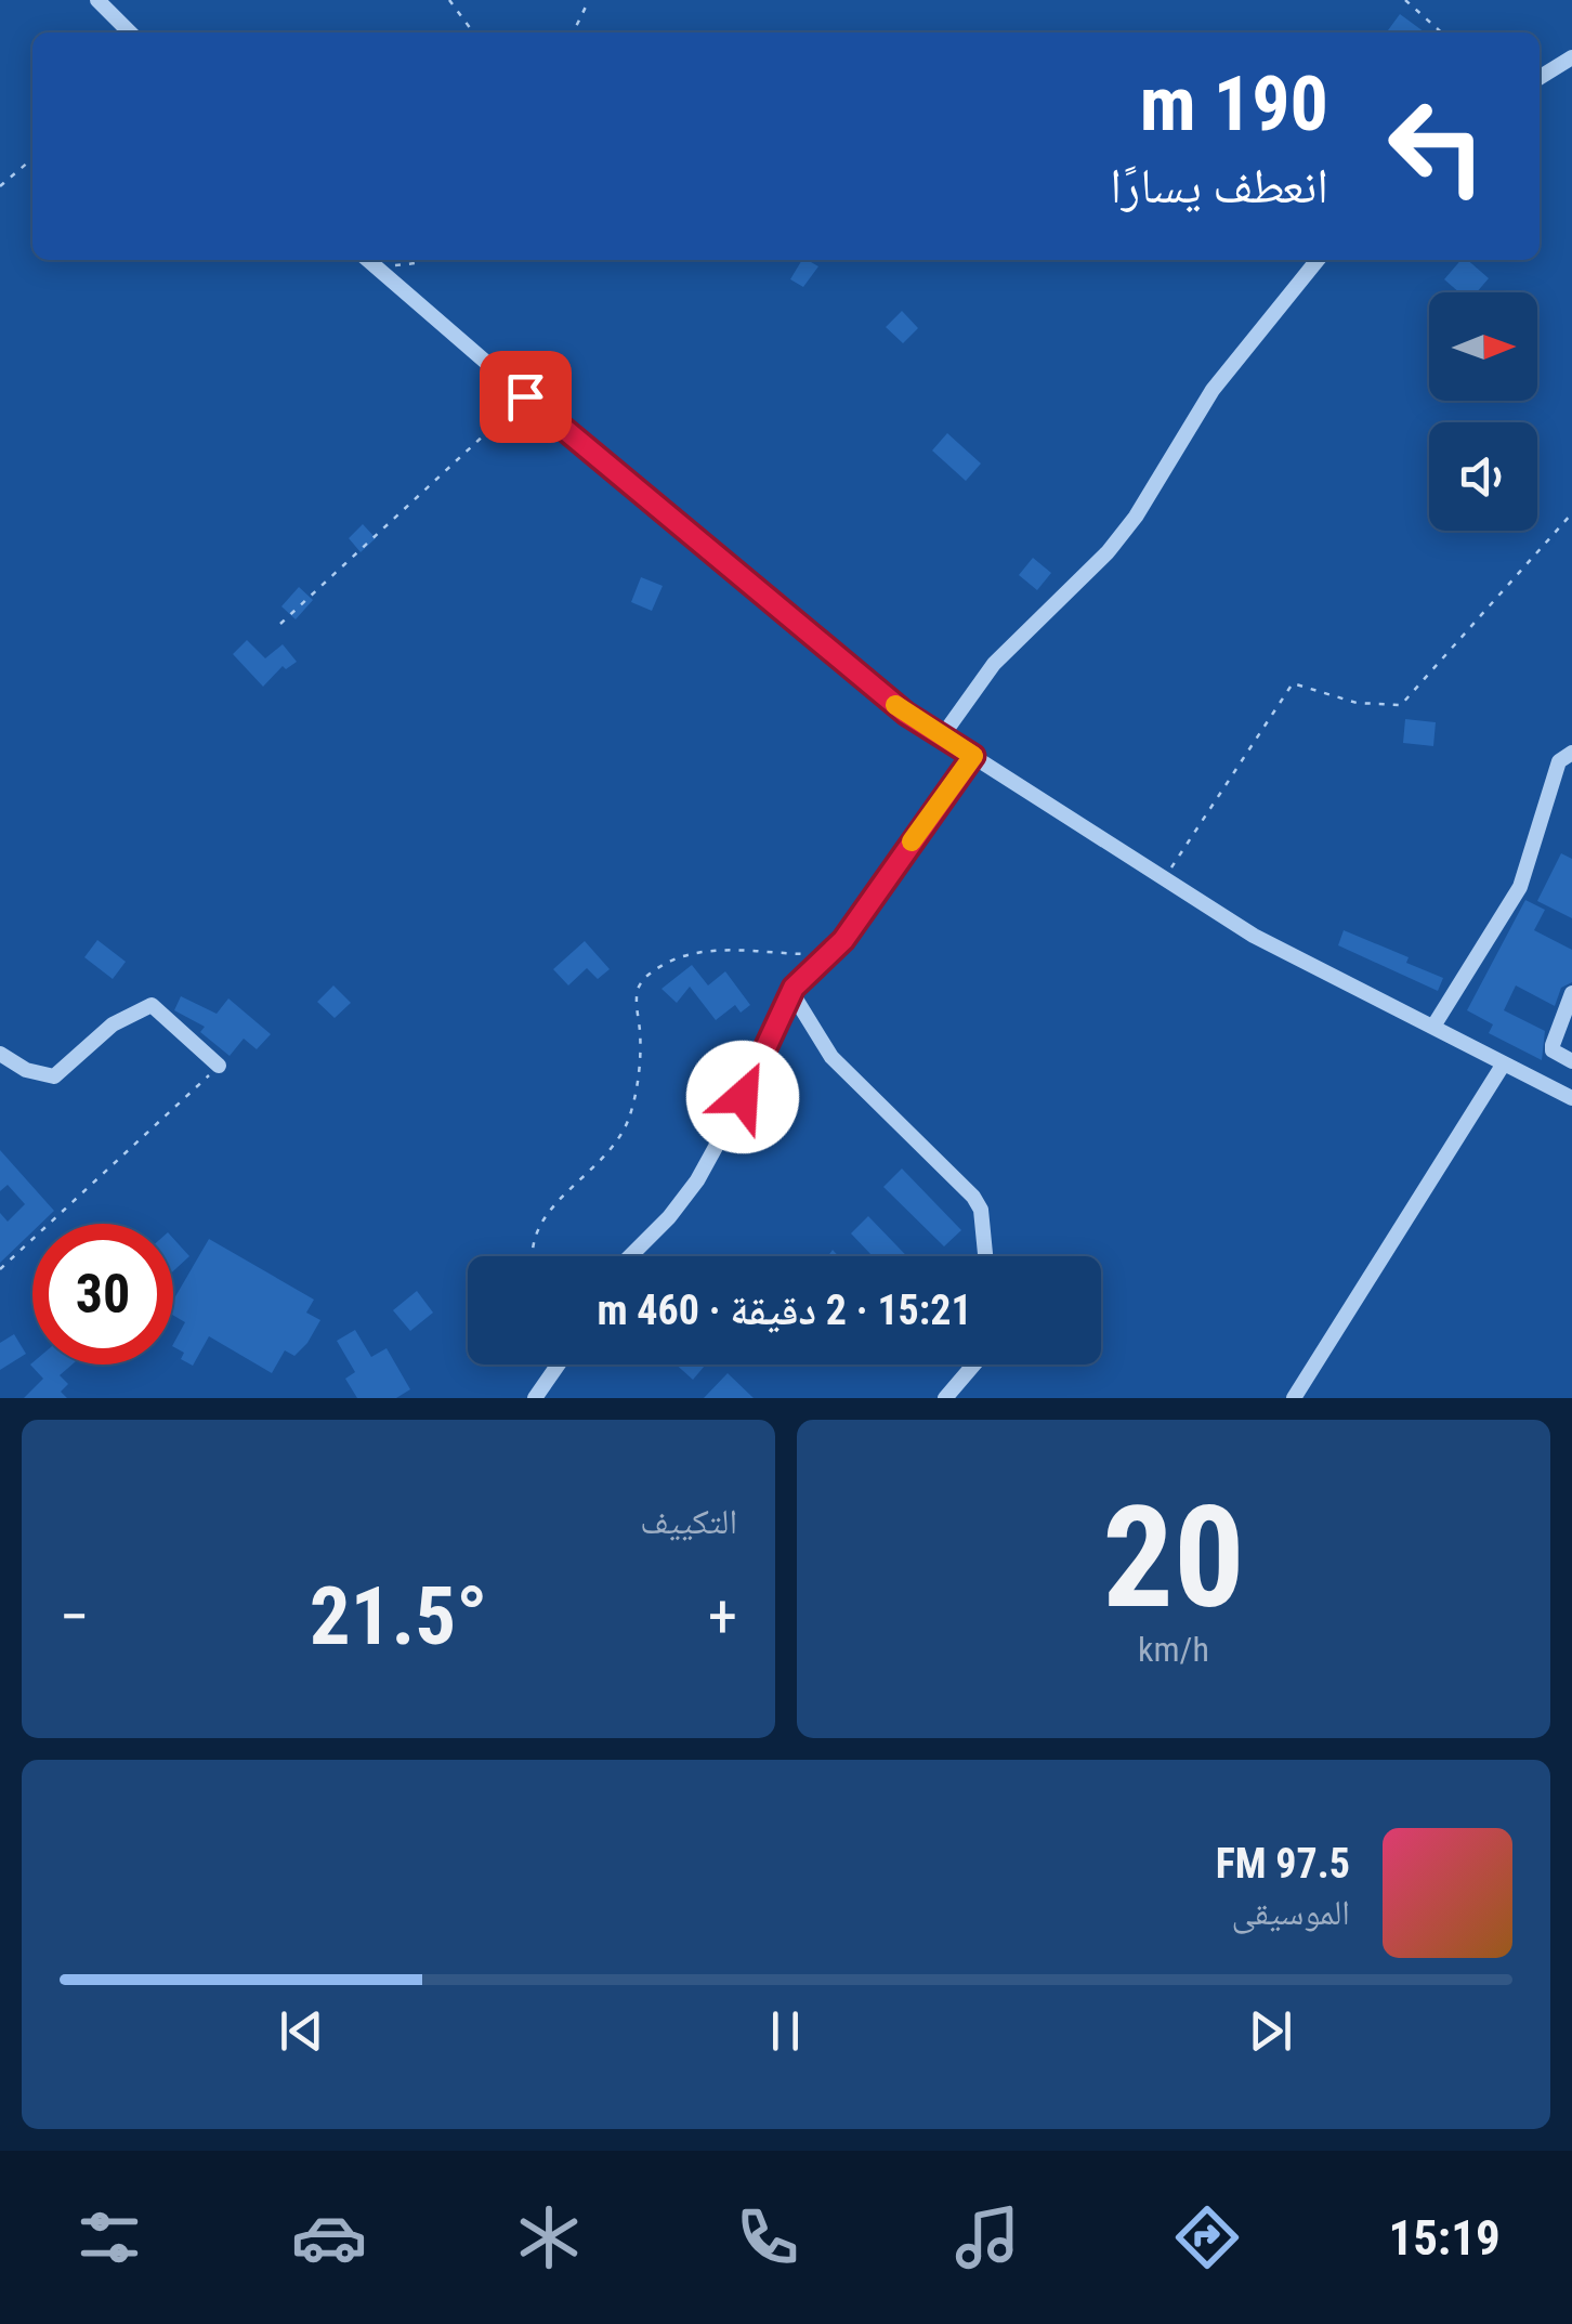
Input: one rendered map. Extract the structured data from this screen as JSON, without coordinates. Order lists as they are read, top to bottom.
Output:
{
  "north": "right",
  "page": {
    "turn": ["190 m", "انعطف يسارًا"],
    "limit": "30",
    "trip": "15:21 · 2 دقيقة · 460 m",
    "tile": [
      ["20", "km/h"],
      "التكييف"
    ],
    "heat": ["−", "21.5°", "+"],
    "song": ["97.5 FM", "الموسيقى"],
    "tabs": "15:19"
  }
}
